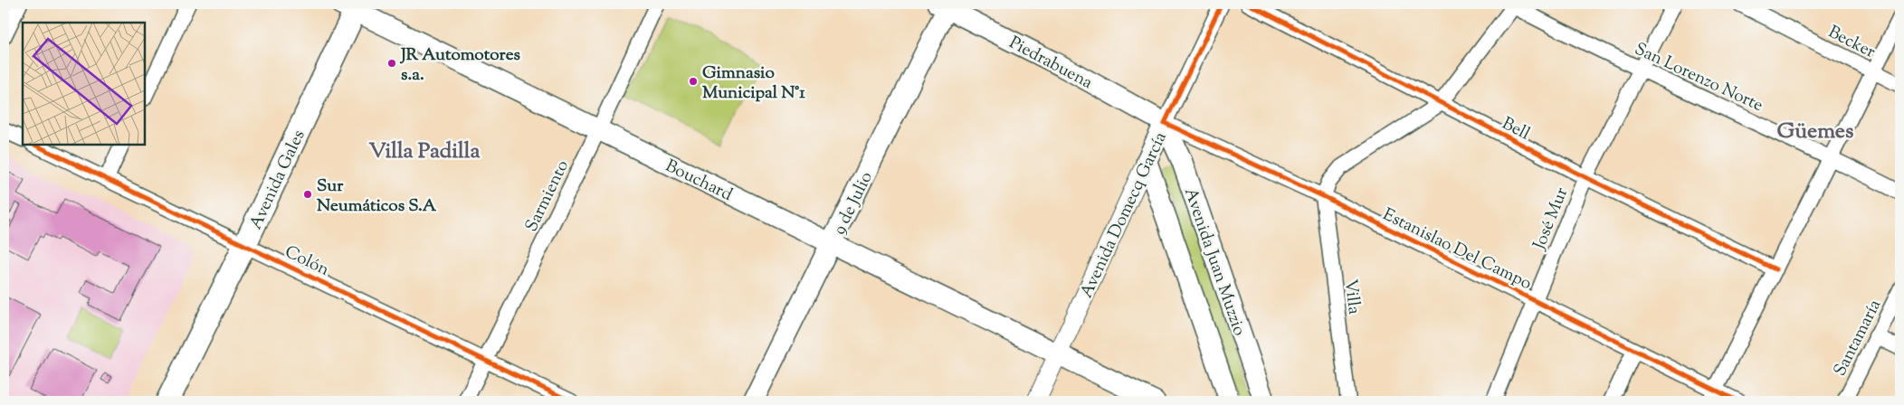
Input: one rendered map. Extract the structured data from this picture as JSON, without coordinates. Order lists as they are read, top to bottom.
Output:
{
  "streets": {
    "main road": [
      "Piedrabuena",
      "Avenida Gales",
      "Bouchard",
      "9 de Julio",
      "Avenida Domecq García",
      "Avenida Juan Muzzio"
    ],
    "street": [
      "Becker",
      "San Lorenzo Norte",
      "Bell",
      "Sarmiento",
      "José Mur",
      "Estanislao Del Campo",
      "Colón",
      "Villa",
      "Santamaría"
    ]
  },
  "crossings": [
    ["Piedrabuena", "9 de Julio"],
    ["Piedrabuena", "Avenida Domecq García"],
    ["Piedrabuena", "Estanislao Del Campo"],
    ["Piedrabuena", "Avenida Juan Muzzio"],
    ["San Lorenzo Norte", "José Mur"],
    ["Bell", "José Mur"],
    ["Avenida Gales", "Bouchard"],
    ["Avenida Gales", "Colón"],
    ["Bouchard", "Sarmiento"],
    ["Bouchard", "9 de Julio"],
    ["Bouchard", "Avenida Domecq García"],
    ["Sarmiento", "Colón"],
    ["Avenida Domecq García", "Estanislao Del Campo"],
    ["Avenida Domecq García", "Avenida Juan Muzzio"],
    ["José Mur", "Estanislao Del Campo"],
    ["Estanislao Del Campo", "Avenida Juan Muzzio"],
    ["Estanislao Del Campo", "Villa"]
  ],
  "districts": ["Güemes", "Villa Padilla"],
  "places": ["JR Automotores s.a.", "Gimnasio Municipal N°1", "Sur Neumáticos S.A"]
}
